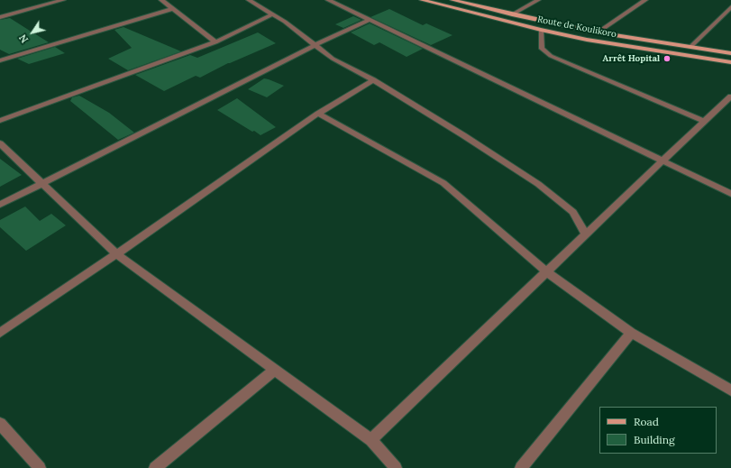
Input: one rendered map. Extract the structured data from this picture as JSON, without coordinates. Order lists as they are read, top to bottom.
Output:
{
  "streets": {
    "main road": ["Route de Koulikoro"]
  },
  "places": ["Arrêt Hopital"],
  "legend": ["Road", "Building"],
  "north": "bottom left"
}
